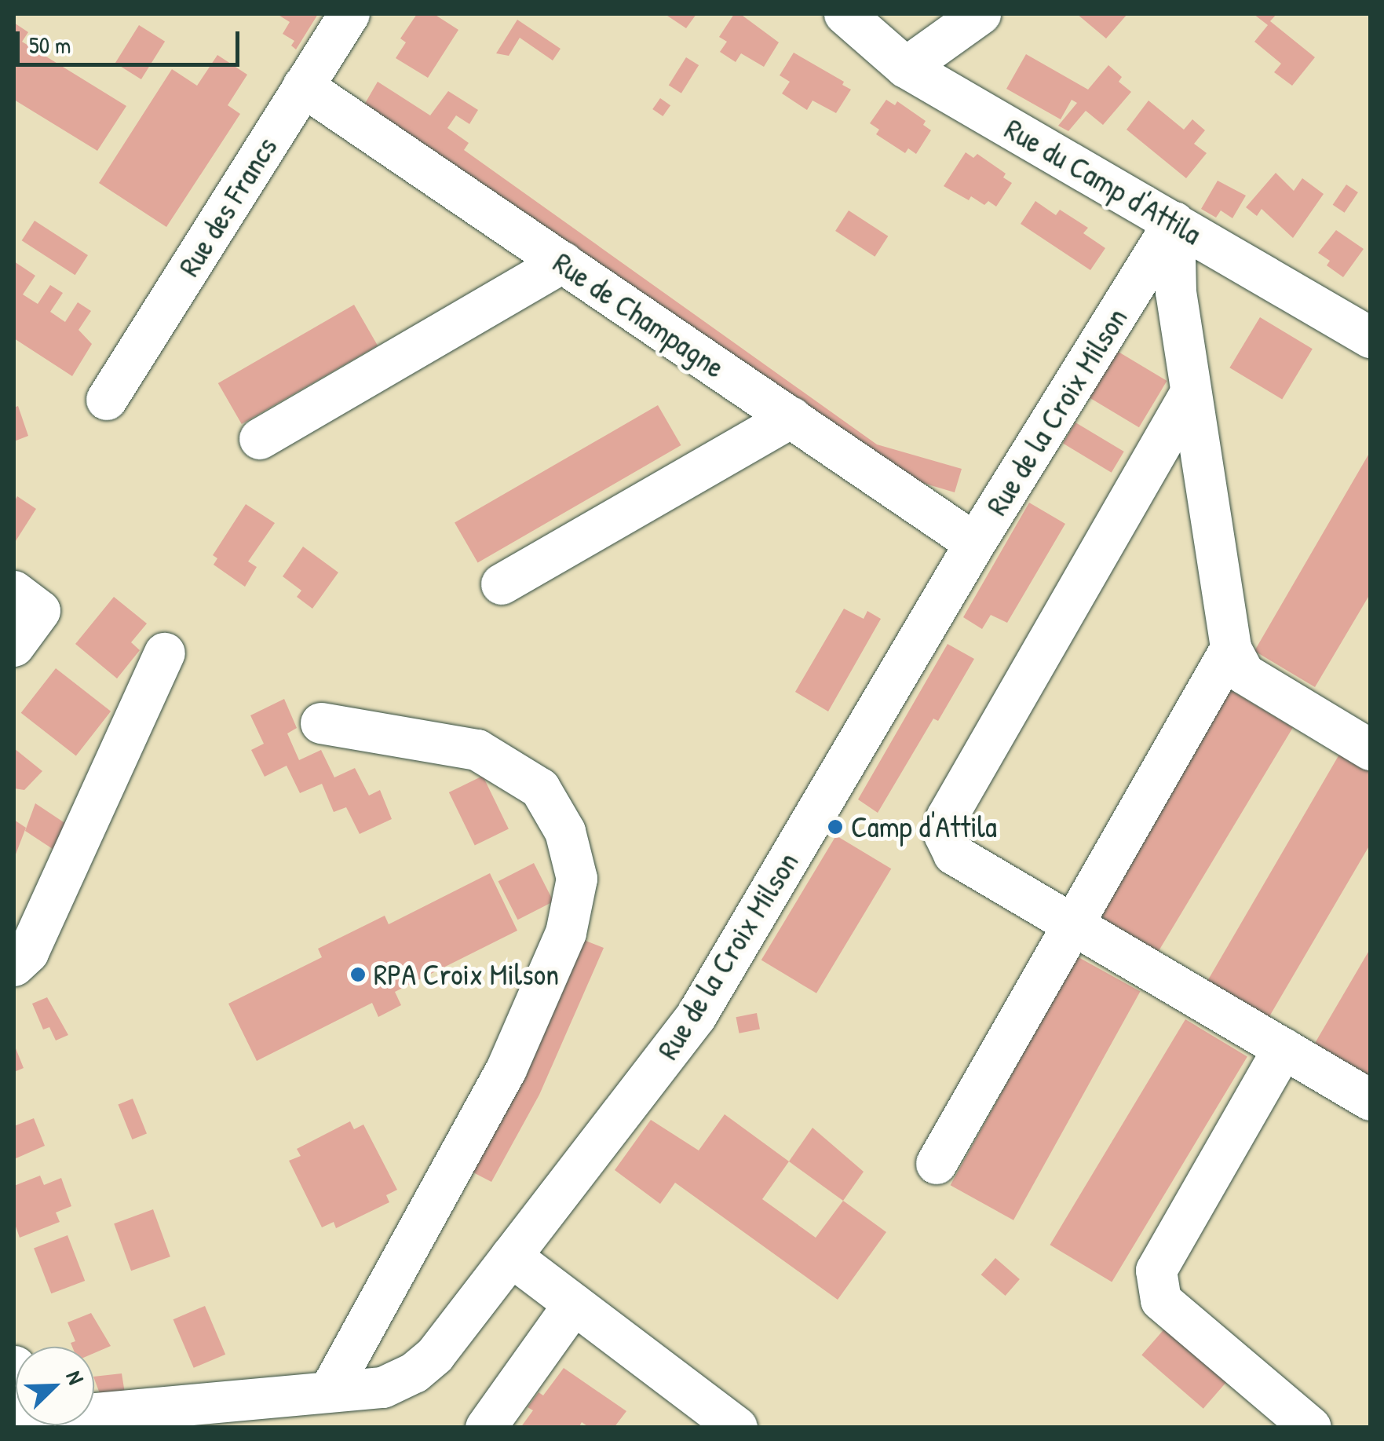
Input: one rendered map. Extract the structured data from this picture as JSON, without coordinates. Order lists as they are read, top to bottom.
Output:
{
  "streets": {
    "street": [
      "Rue du Camp d'Attila",
      "Rue des Francs",
      "Rue de Champagne",
      "Rue de la Croix Milson"
    ]
  },
  "crossings": [
    ["Rue du Camp d'Attila", "Rue de la Croix Milson"],
    ["Rue des Francs", "Rue de Champagne"],
    ["Rue de Champagne", "Rue de la Croix Milson"]
  ],
  "places": ["Camp d'Attila", "RPA Croix Milson"],
  "scale_bar": "50 m",
  "north": "top right"
}
